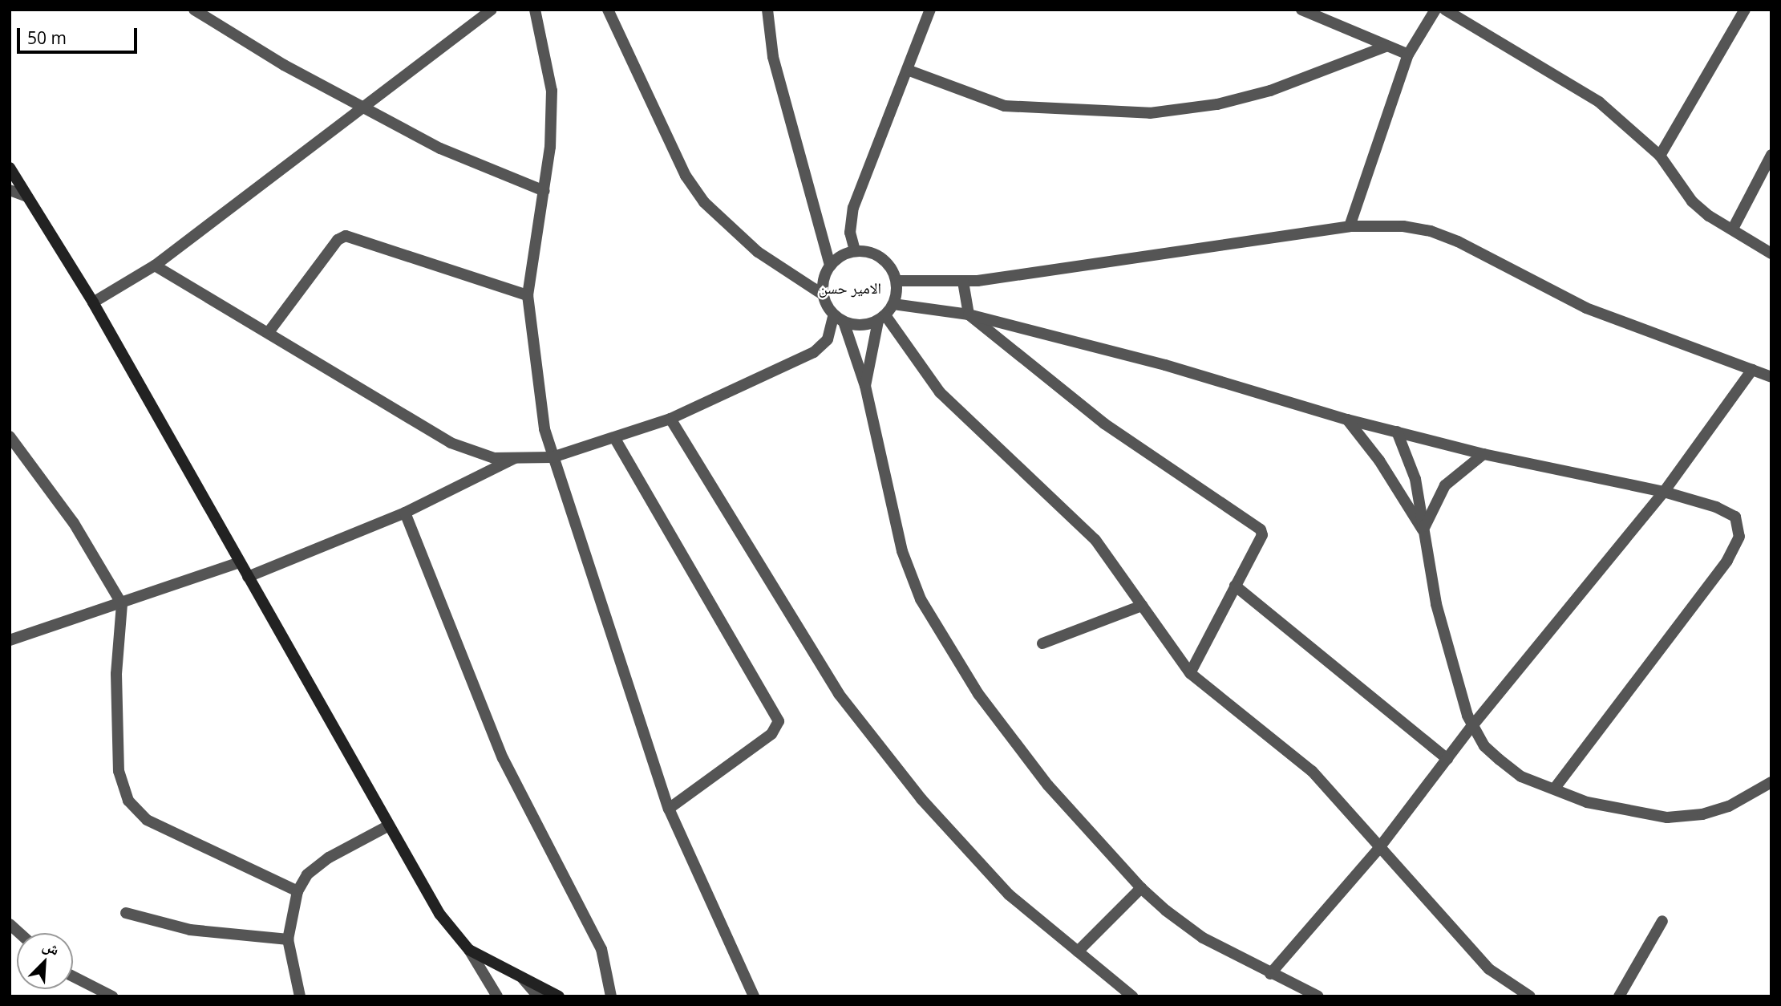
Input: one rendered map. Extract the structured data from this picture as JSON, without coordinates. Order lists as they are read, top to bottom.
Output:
{
  "districts": ["الامير حسن"],
  "scale_bar": "50 m",
  "north": "top right"
}
